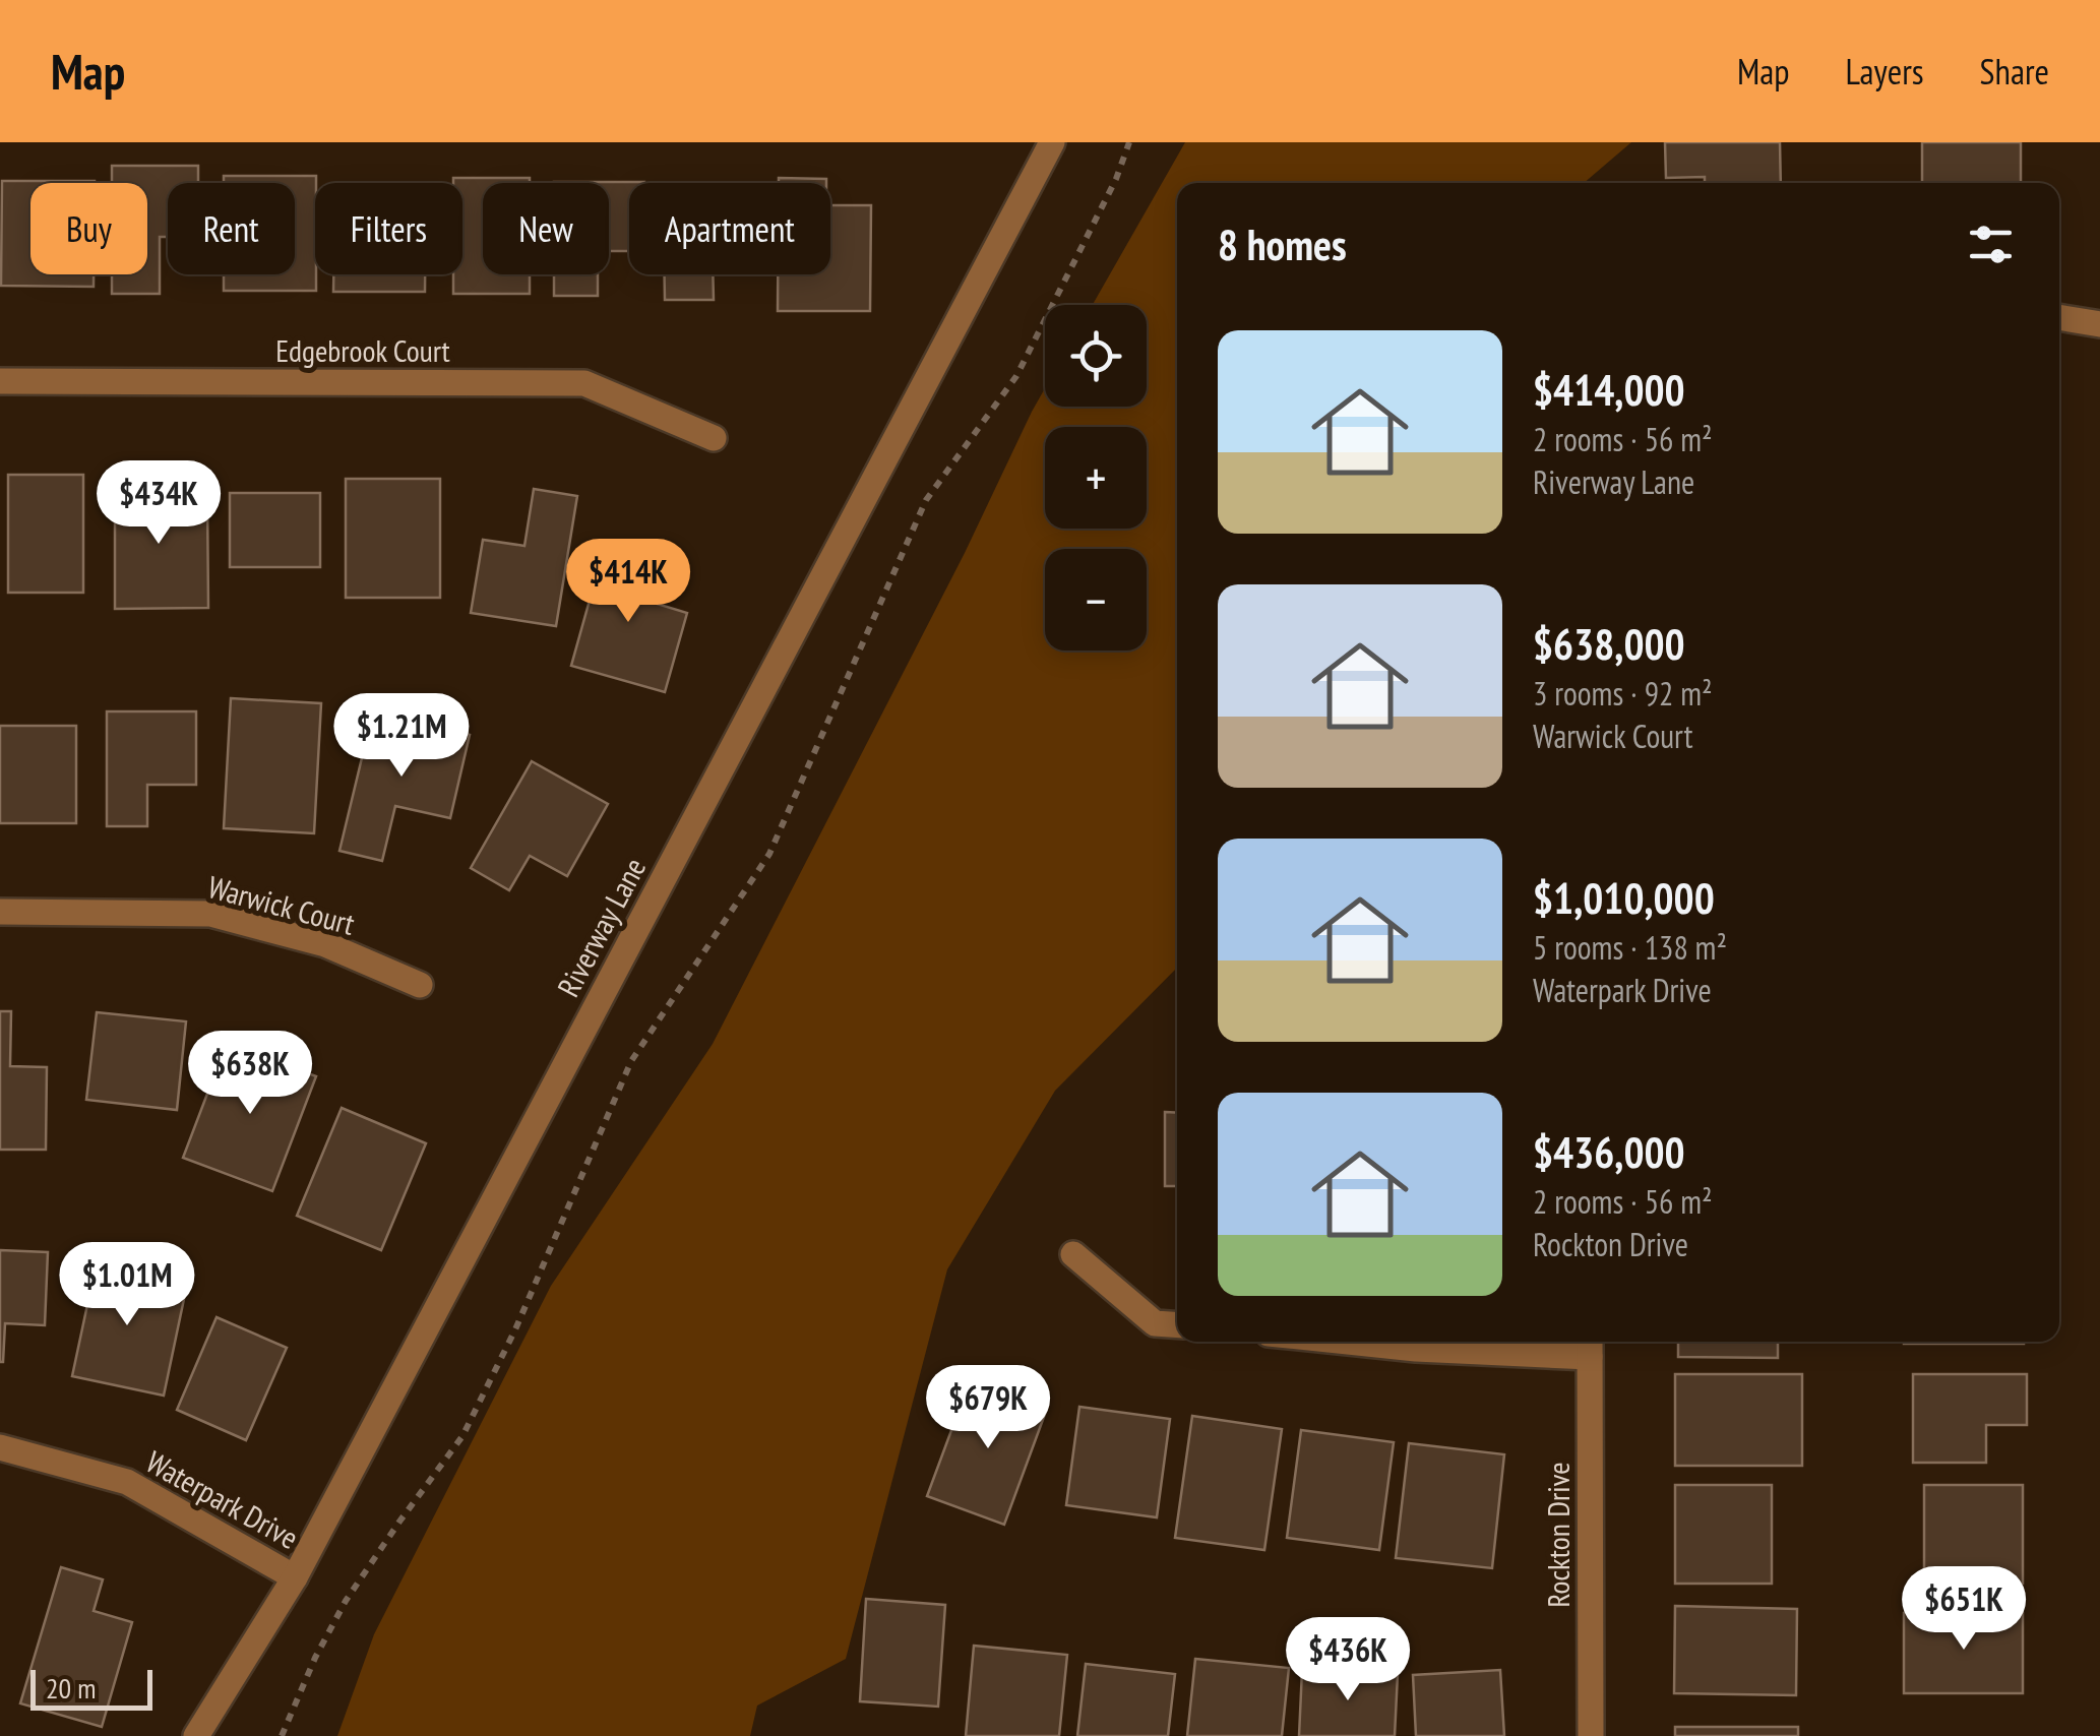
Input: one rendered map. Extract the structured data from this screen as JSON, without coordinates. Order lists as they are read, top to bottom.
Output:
{
  "streets": {
    "street": [
      "Edgebrook Court",
      "Warwick Court",
      "Riverway Lane",
      "Waterpark Drive",
      "Rockton Drive"
    ]
  },
  "crossings": [
    ["Riverway Lane", "Waterpark Drive"]
  ],
  "scale_bar": "20 m",
  "page": {
    "header": "Map",
    "nav": ["Map", "Layers", "Share"],
    "chip": [
      "Buy",
      "Rent",
      "Filters",
      "New",
      "Apartment"
    ],
    "heading": "8 homes",
    "map_buttons": ["+", "−"],
    "list": [
      {
        "name": "$414,000",
        "note": "2 rooms · 56 m² · Riverway Lane"
      },
      {
        "name": "$638,000",
        "note": "3 rooms · 92 m² · Warwick Court"
      },
      {
        "name": "$1,010,000",
        "note": "5 rooms · 138 m² · Waterpark Drive"
      },
      {
        "name": "$436,000",
        "note": "2 rooms · 56 m² · Rockton Drive"
      }
    ],
    "price": [
      "$434K",
      "$414K",
      "$1.21M",
      "$638K",
      "$1.01M",
      "$679K",
      "$651K",
      "$436K"
    ],
    "scale": "20 m"
  }
}
